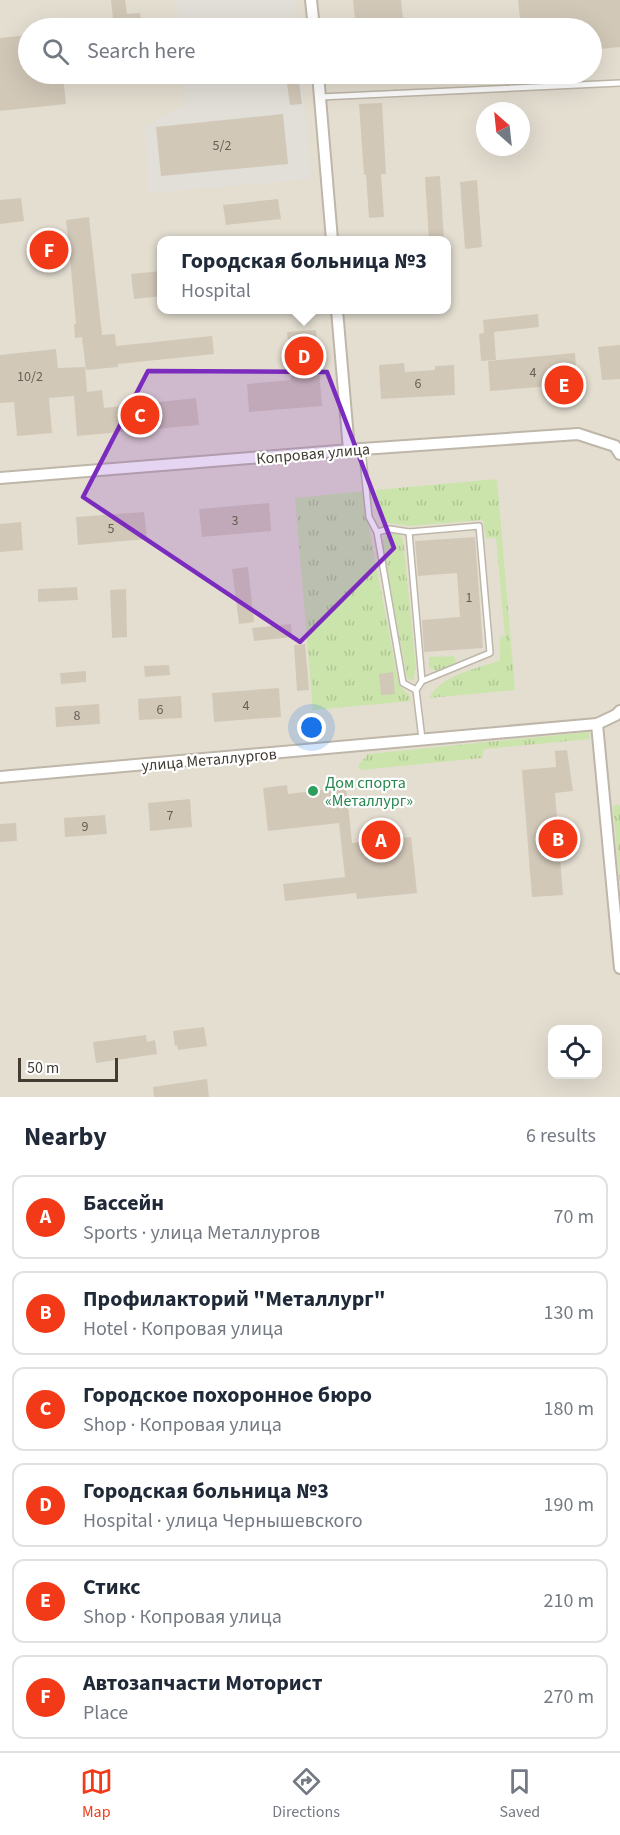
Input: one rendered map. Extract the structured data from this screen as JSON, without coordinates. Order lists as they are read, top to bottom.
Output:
{
  "streets": {
    "street": ["Копровая улица", "улица Металлургов"]
  },
  "places": ["Дом спорта «Металлург»"],
  "house_numbers": [
    "5/2",
    "4",
    "10/2",
    "6",
    "3",
    "5",
    "1",
    "4",
    "6",
    "8",
    "7",
    "9"
  ],
  "scale_bar": "50 m",
  "north": "top left",
  "page": {
    "search": "Search here",
    "pins": [
      "F",
      "D",
      "E",
      "C",
      "B",
      "A"
    ],
    "popup": ["Городская больница №3", "Hospital"],
    "scale": "50 m",
    "heading": ["Nearby", "6 results"],
    "list": [
      {
        "mark": "A",
        "name": "Бассейн",
        "note": "Sports · улица Металлургов",
        "value": "70 m"
      },
      {
        "mark": "B",
        "name": "Профилакторий \"Металлург\"",
        "note": "Hotel · Копровая улица",
        "value": "130 m"
      },
      {
        "mark": "C",
        "name": "Городское похоронное бюро",
        "note": "Shop · Копровая улица",
        "value": "180 m"
      },
      {
        "mark": "D",
        "name": "Городская больница №3",
        "note": "Hospital · улица Чернышевского",
        "value": "190 m"
      },
      {
        "mark": "E",
        "name": "Стикс",
        "note": "Shop · Копровая улица",
        "value": "210 m"
      },
      {
        "mark": "F",
        "name": "Автозапчасти Моторист",
        "note": "Place",
        "value": "270 m"
      }
    ],
    "nav": ["Map", "Directions", "Saved"]
  }
}
